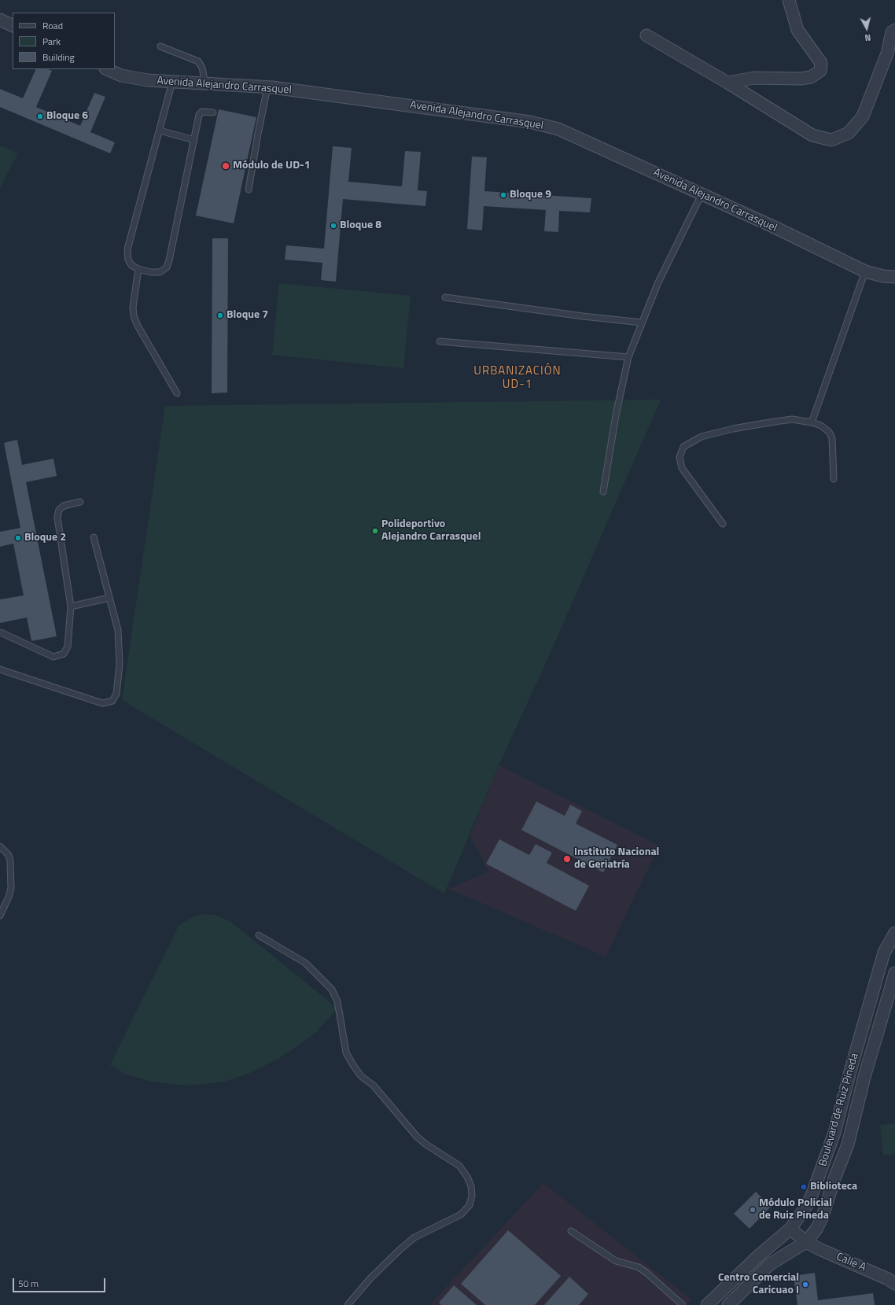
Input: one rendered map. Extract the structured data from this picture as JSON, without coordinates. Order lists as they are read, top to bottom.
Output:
{
  "streets": {
    "street": ["Avenida Alejandro Carrasquel", "Boulevard de Ruiz Pineda", "Calle A"]
  },
  "crossings": [
    ["Boulevard de Ruiz Pineda", "Calle A"]
  ],
  "districts": ["URBANIZACIÓN UD-1"],
  "places": [
    "Bloque 6",
    "Módulo de UD-1",
    "Bloque 9",
    "Bloque 8",
    "Bloque 7",
    "Polideportivo Alejandro Carrasquel",
    "Bloque 2",
    "Instituto Nacional de Geriatría",
    "Biblioteca",
    "Módulo Policial de Ruiz Pineda",
    "Centro Comercial Caricuao I"
  ],
  "legend": ["Road", "Park", "Building"],
  "scale_bar": "50 m",
  "north": "bottom"
}
